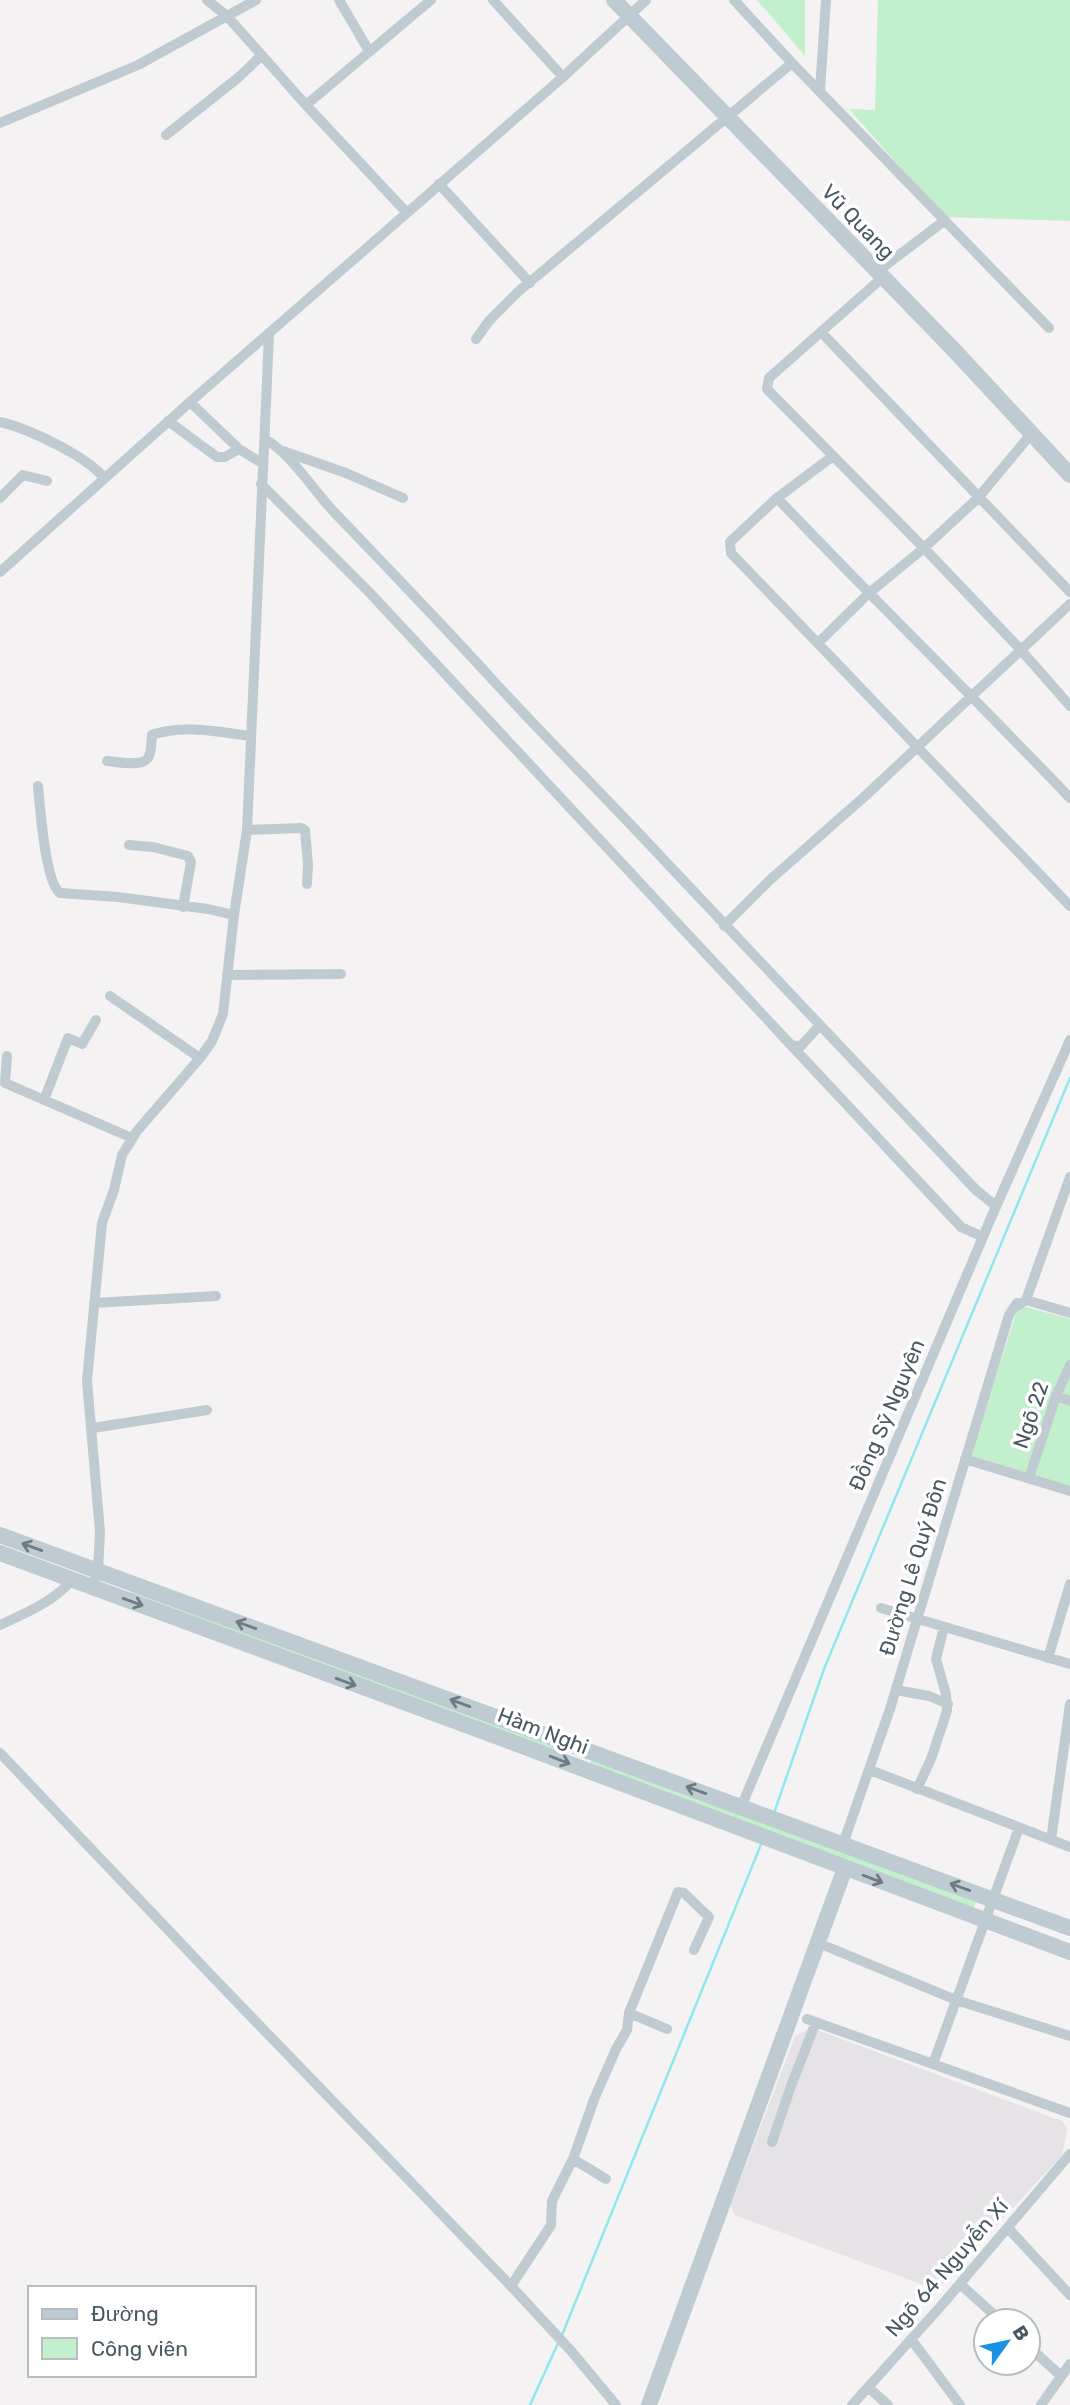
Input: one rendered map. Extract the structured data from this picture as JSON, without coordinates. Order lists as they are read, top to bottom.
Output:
{
  "streets": {
    "main road": ["Vũ Quang", "Hàm Nghi"],
    "street": [
      "Đồng Sỹ Nguyên",
      "Ngõ 22",
      "Đường Lê Quý Đôn",
      "Ngõ 64 Nguyễn Xí"
    ]
  },
  "crossings": [
    ["Đồng Sỹ Nguyên", "Hàm Nghi"],
    ["Đường Lê Quý Đôn", "Hàm Nghi"]
  ],
  "legend": ["Đường", "Công viên"],
  "north": "top right"
}
